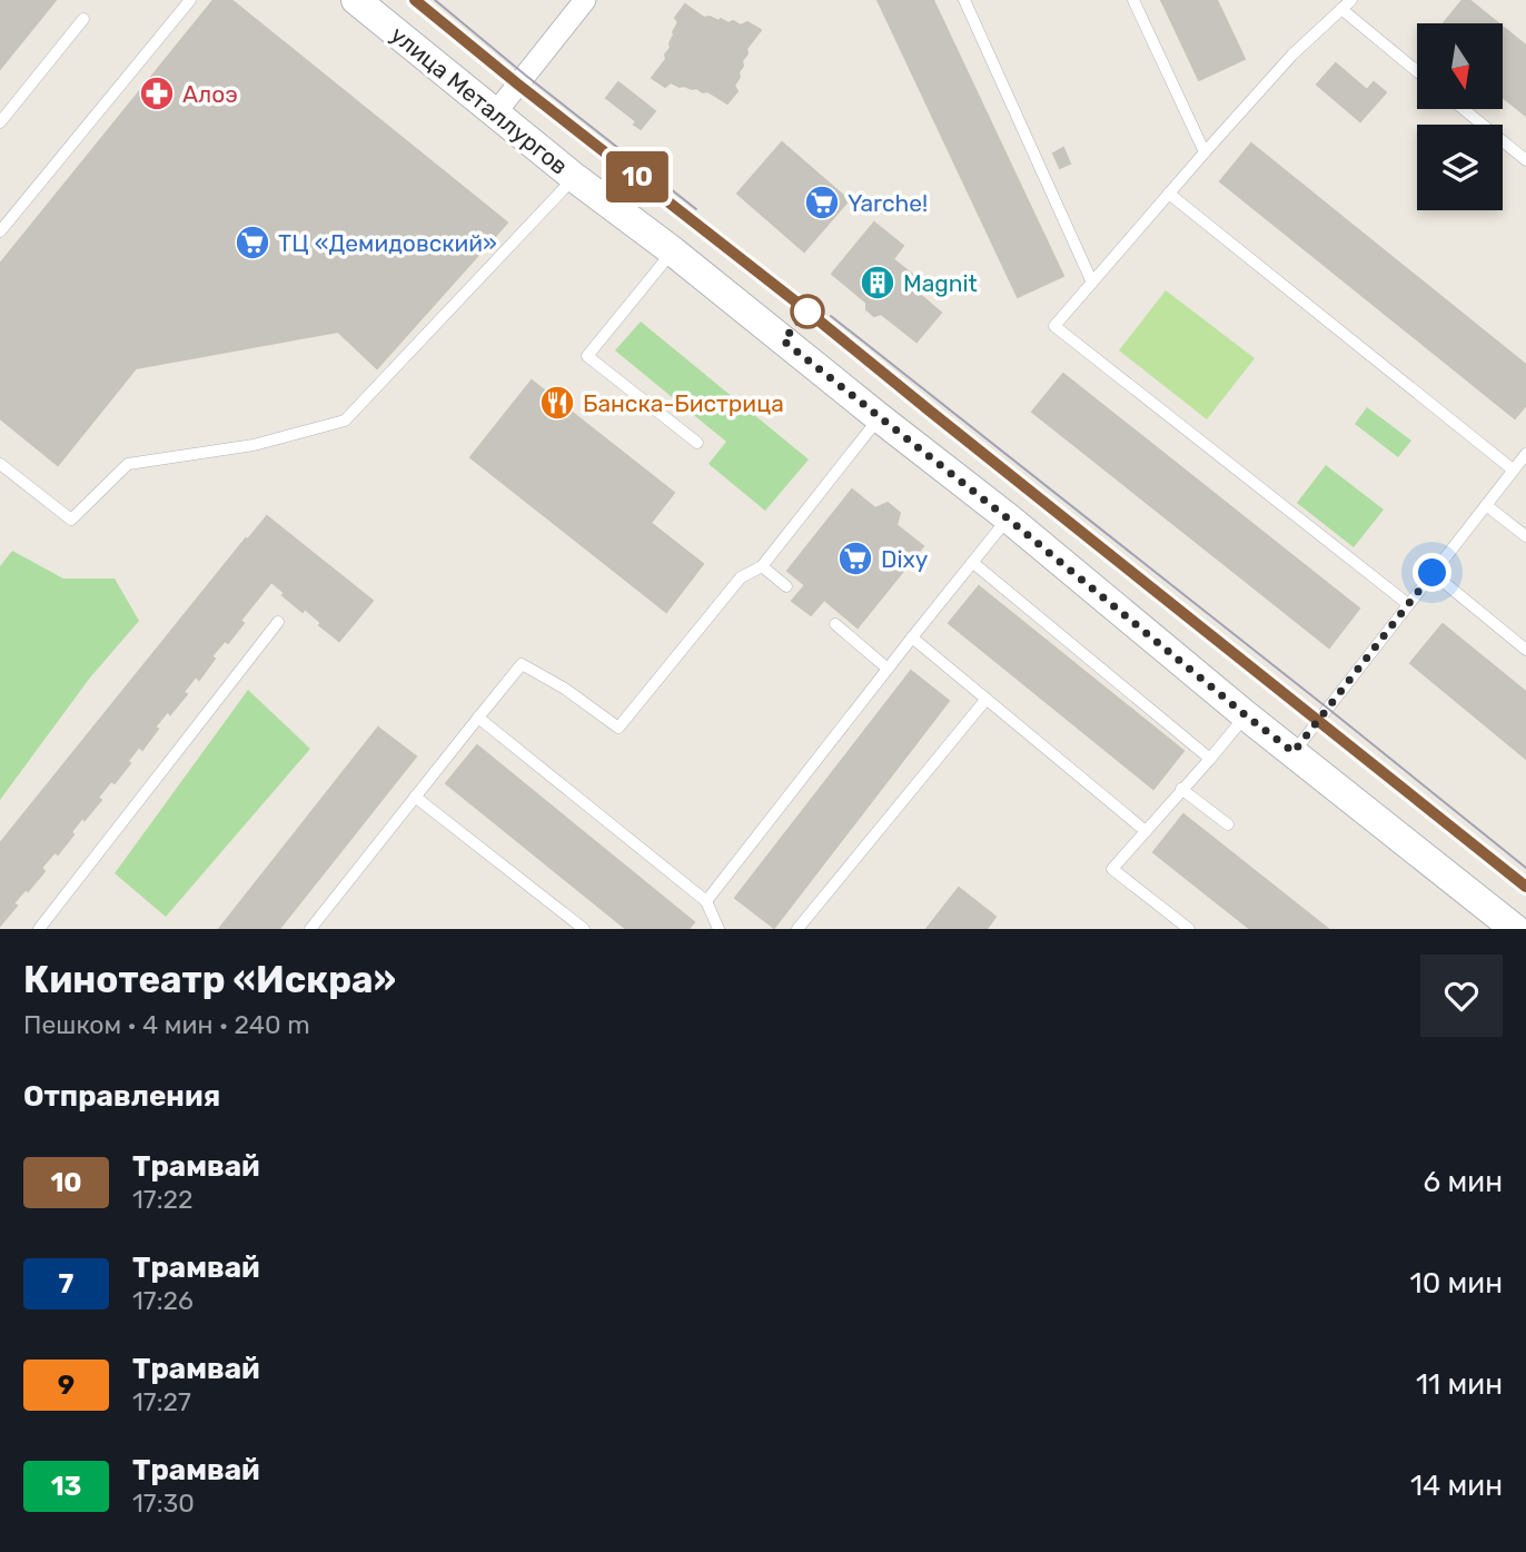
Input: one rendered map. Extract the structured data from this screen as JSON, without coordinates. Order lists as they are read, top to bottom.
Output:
{
  "streets": {
    "main road": ["улица Металлургов"]
  },
  "places": {
    "pharmacy": ["Алоэ"],
    "supermarket": ["Yarche!", "ТЦ «Демидовский»", "Dixy"],
    "building": ["Magnit"],
    "restaurant": ["Банска-Бистрица"]
  },
  "lines": ["tram line 10"],
  "north": "bottom",
  "page": {
    "on_map": "10",
    "heading": [
      ["Кинотеатр «Искра»", "Пешком · 4 мин · 240 m"],
      "Отправления"
    ],
    "list": [
      {
        "mark": "10",
        "name": "Трамвай",
        "note": "17:22",
        "value": "6 мин"
      },
      {
        "mark": "7",
        "name": "Трамвай",
        "note": "17:26",
        "value": "10 мин"
      },
      {
        "mark": "9",
        "name": "Трамвай",
        "note": "17:27",
        "value": "11 мин"
      },
      {
        "mark": "13",
        "name": "Трамвай",
        "note": "17:30",
        "value": "14 мин"
      }
    ]
  }
}
